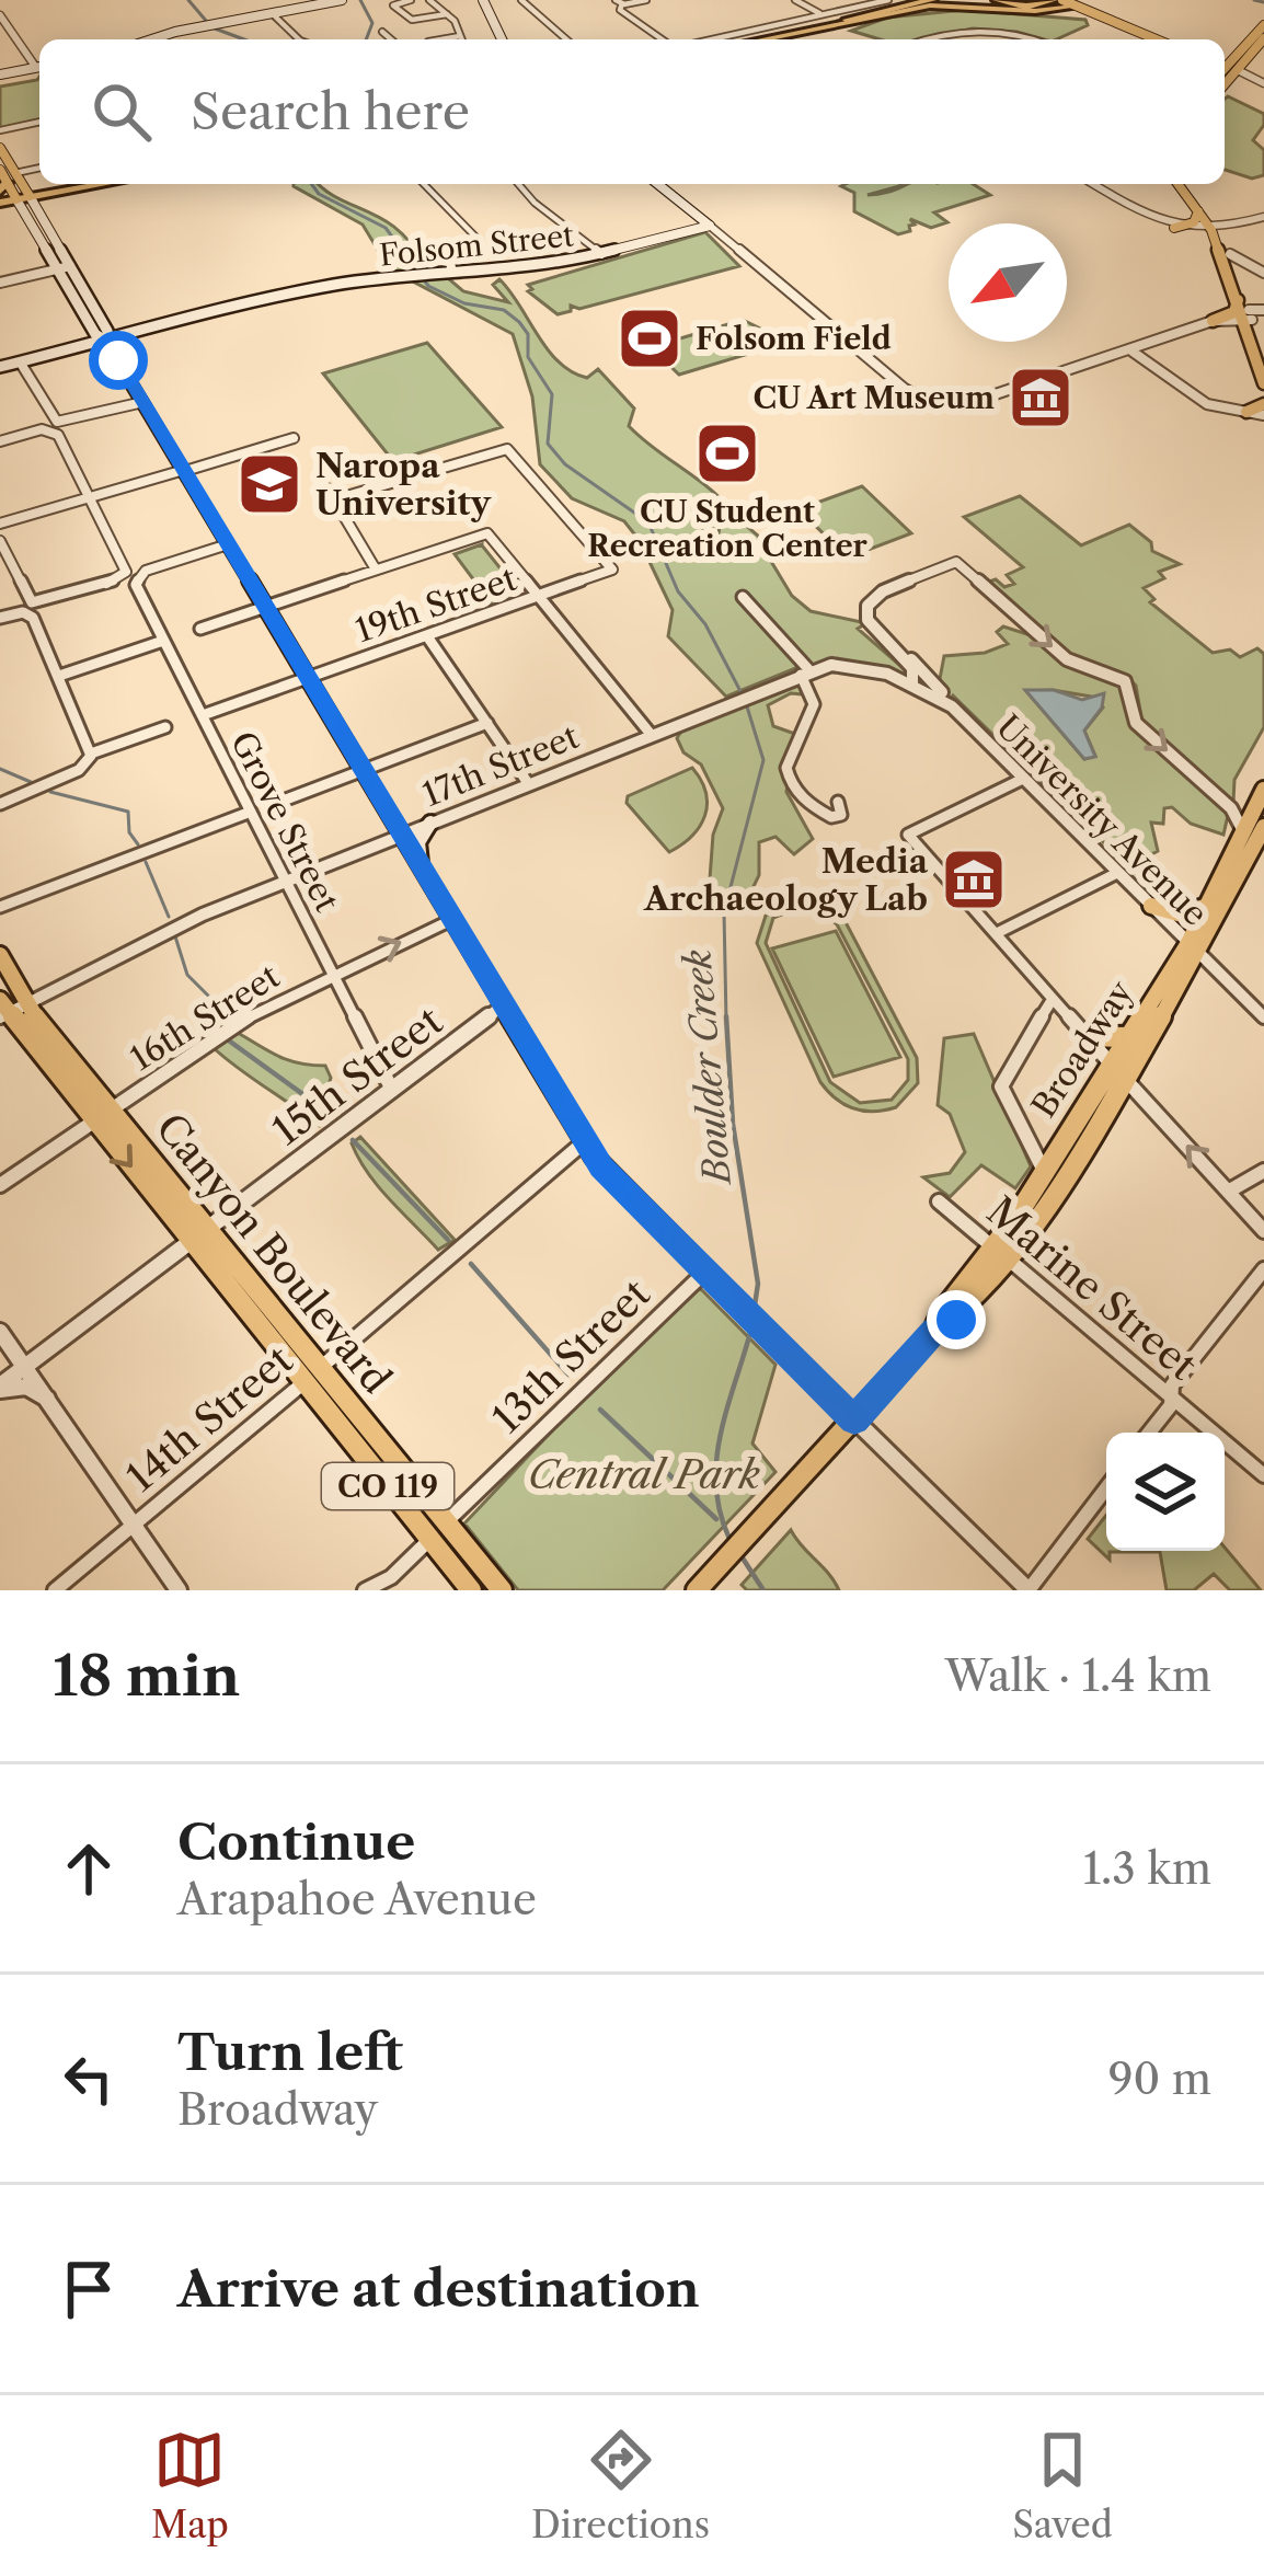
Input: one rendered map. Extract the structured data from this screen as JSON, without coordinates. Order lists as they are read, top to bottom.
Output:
{
  "streets": {
    "main road": [
      "Folsom Street",
      "Broadway",
      "Canyon Boulevard",
      "CO 119"
    ],
    "street": [
      "19th Street",
      "17th Street",
      "University Avenue",
      "Grove Street",
      "16th Street",
      "15th Street",
      "Marine Street",
      "13th Street",
      "14th Street"
    ]
  },
  "crossings": [
    ["19th Street", "Grove Street"],
    ["17th Street", "University Avenue"],
    ["17th Street", "Grove Street"],
    ["17th Street", "Canyon Boulevard"],
    ["University Avenue", "Broadway"],
    ["Grove Street", "16th Street"],
    ["Grove Street", "15th Street"],
    ["16th Street", "Canyon Boulevard"],
    ["Broadway", "Marine Street"],
    ["15th Street", "Canyon Boulevard"],
    ["Canyon Boulevard", "13th Street"],
    ["Canyon Boulevard", "14th Street"]
  ],
  "water": ["Boulder Creek"],
  "parks": ["Central Park"],
  "places": {
    "sports": ["Folsom Field", "CU Student Recreation Center"],
    "museum": ["CU Art Museum", "Media Archaeology Lab"],
    "school or university": ["Naropa University"]
  },
  "north": "bottom left",
  "page": {
    "search": "Search here",
    "heading": ["18 min", "Walk · 1.4 km"],
    "list": [
      ["Continue", "Arapahoe Avenue", "1.3 km"],
      ["Turn left", "Broadway", "90 m"],
      "Arrive at destination"
    ],
    "nav": ["Map", "Directions", "Saved"]
  }
}
